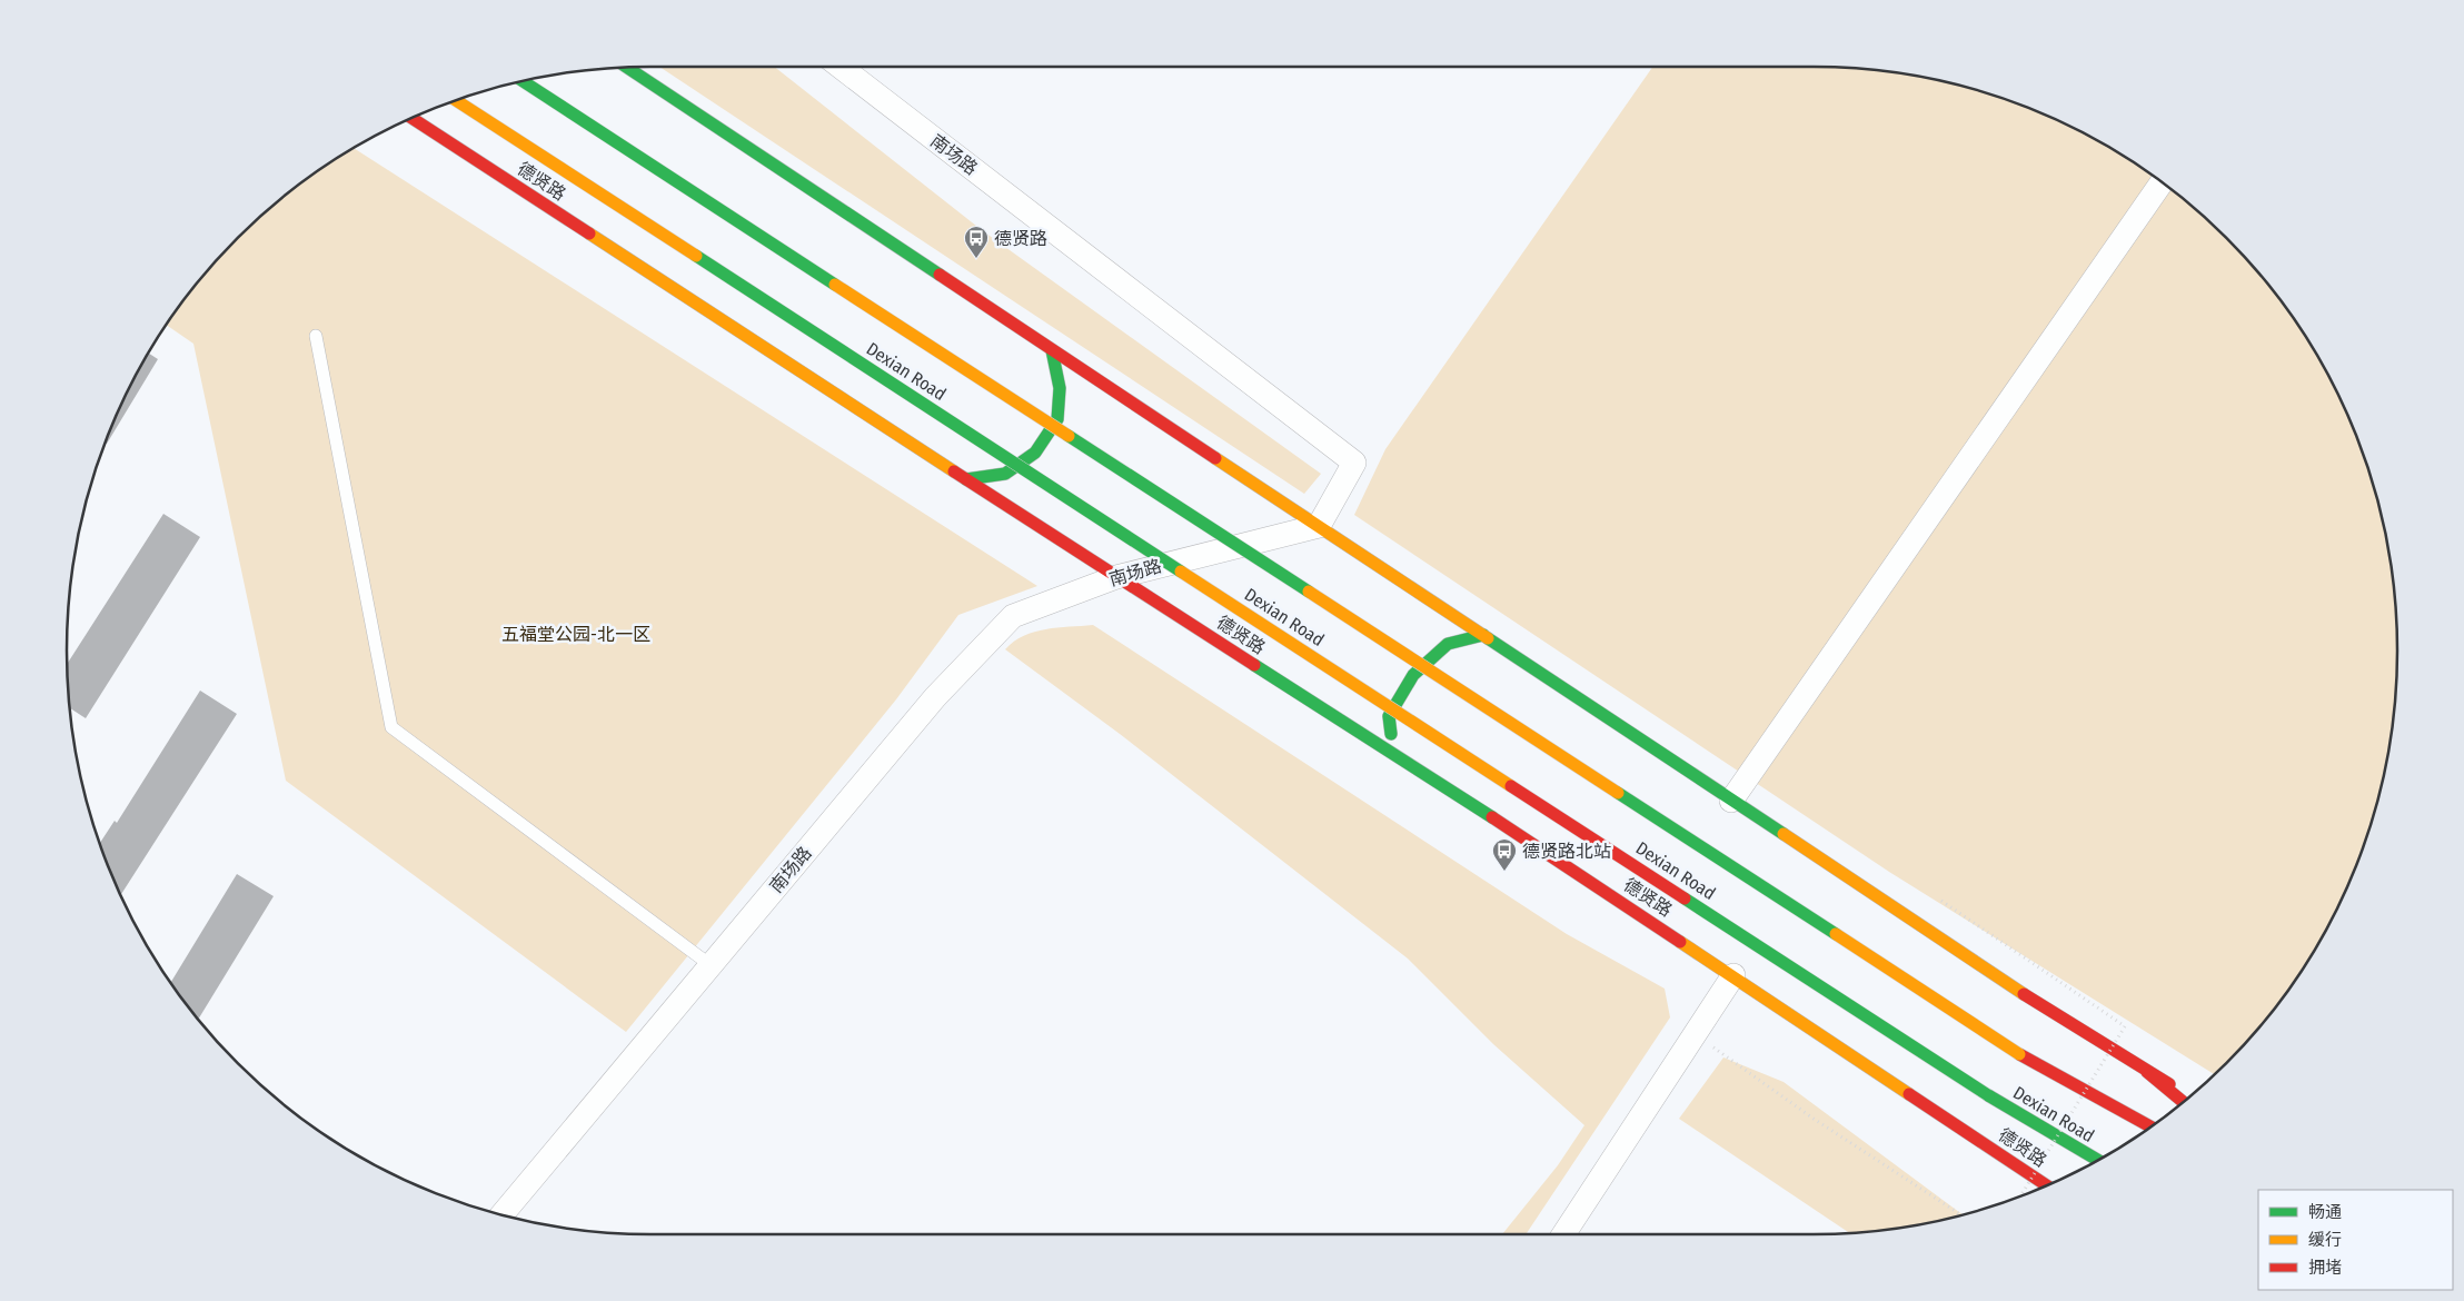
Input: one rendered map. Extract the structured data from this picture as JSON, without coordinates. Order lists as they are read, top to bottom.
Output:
{
  "streets": {
    "main road": ["德贤路", "Dexian Road"],
    "street": ["南场路"]
  },
  "crossings": [
    ["南场路", "德贤路"]
  ],
  "parks": ["五福堂公园-北一区"],
  "places": {
    "bus stop": ["德贤路", "德贤路北站"]
  },
  "legend": ["畅通", "缓行", "拥堵"]
}
